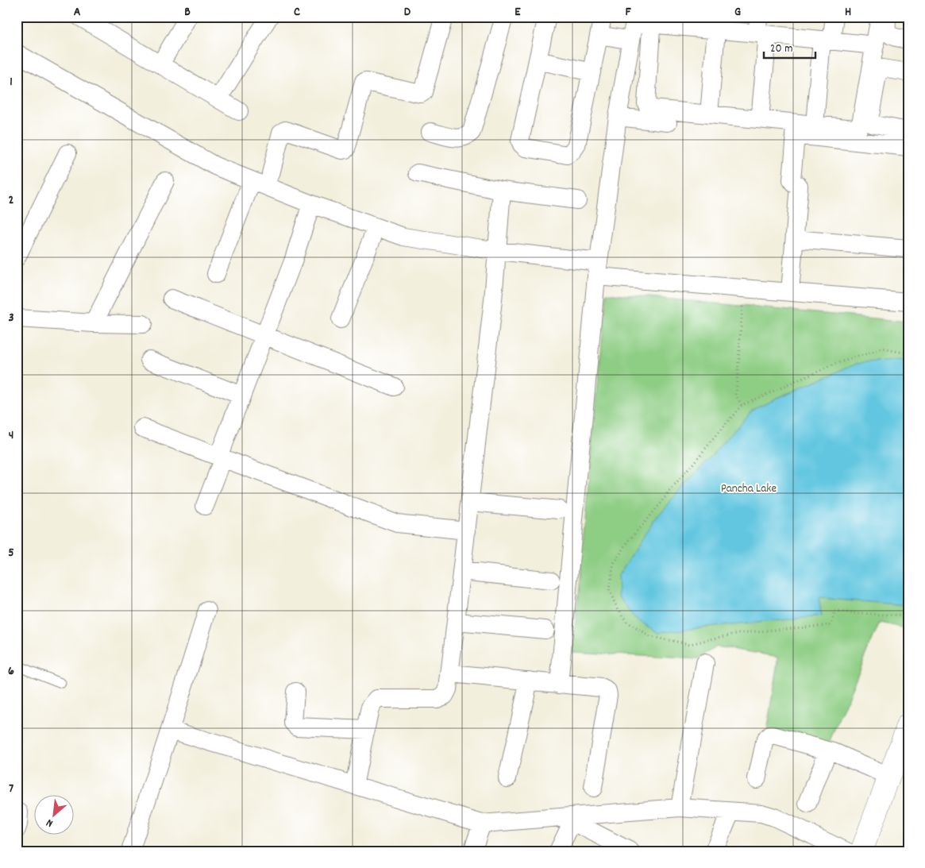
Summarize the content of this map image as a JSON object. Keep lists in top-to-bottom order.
{
  "parks": ["Pancha Lake"],
  "scale_bar": "20 m",
  "north": "bottom left",
  "grid": {
    "columns": [
      "A",
      "B",
      "C",
      "D",
      "E",
      "F",
      "G",
      "H"
    ],
    "rows": [
      "1",
      "2",
      "3",
      "4",
      "5",
      "6",
      "7"
    ]
  }
}
